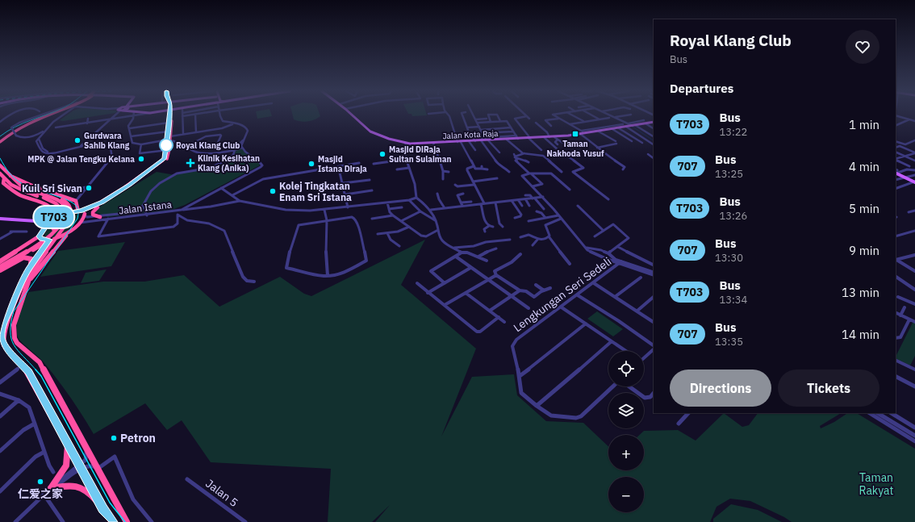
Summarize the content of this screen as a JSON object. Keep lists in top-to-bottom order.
{
  "streets": {
    "main road": ["Jalan Kota Raja"],
    "street": ["Jalan Istana", "Lengkungan Seri Sedeli", "Jalan 5"]
  },
  "parks": ["Taman Rakyat"],
  "places": {
    "transit": ["Taman Nakhoda Yusuf"],
    "other": [
      "Gurdwara Sahib Klang",
      "Royal Klang Club",
      "Masjid DiRaja Sultan Sulaiman",
      "MPK @ Jalan Tengku Kelana",
      "Masjid Istana Diraja",
      "Kuil Sri Sivan",
      "Kolej Tingkatan Enam Sri Istana",
      "Petron",
      "仁爱之家"
    ],
    "health": ["Klinik Kesihatan Klang (Anika)"]
  },
  "lines": ["bus line T703"],
  "page": {
    "on_map": "T703",
    "heading": [
      ["Royal Klang Club", "Bus"],
      "Departures"
    ],
    "list": [
      {
        "mark": "T703",
        "name": "Bus",
        "note": "13:22",
        "value": "1 min"
      },
      {
        "mark": "707",
        "name": "Bus",
        "note": "13:25",
        "value": "4 min"
      },
      {
        "mark": "T703",
        "name": "Bus",
        "note": "13:26",
        "value": "5 min"
      },
      {
        "mark": "707",
        "name": "Bus",
        "note": "13:30",
        "value": "9 min"
      },
      {
        "mark": "T703",
        "name": "Bus",
        "note": "13:34",
        "value": "13 min"
      },
      {
        "mark": "707",
        "name": "Bus",
        "note": "13:35",
        "value": "14 min"
      }
    ],
    "map_buttons": ["+", "−"],
    "buttons": ["Directions", "Tickets"]
  }
}
